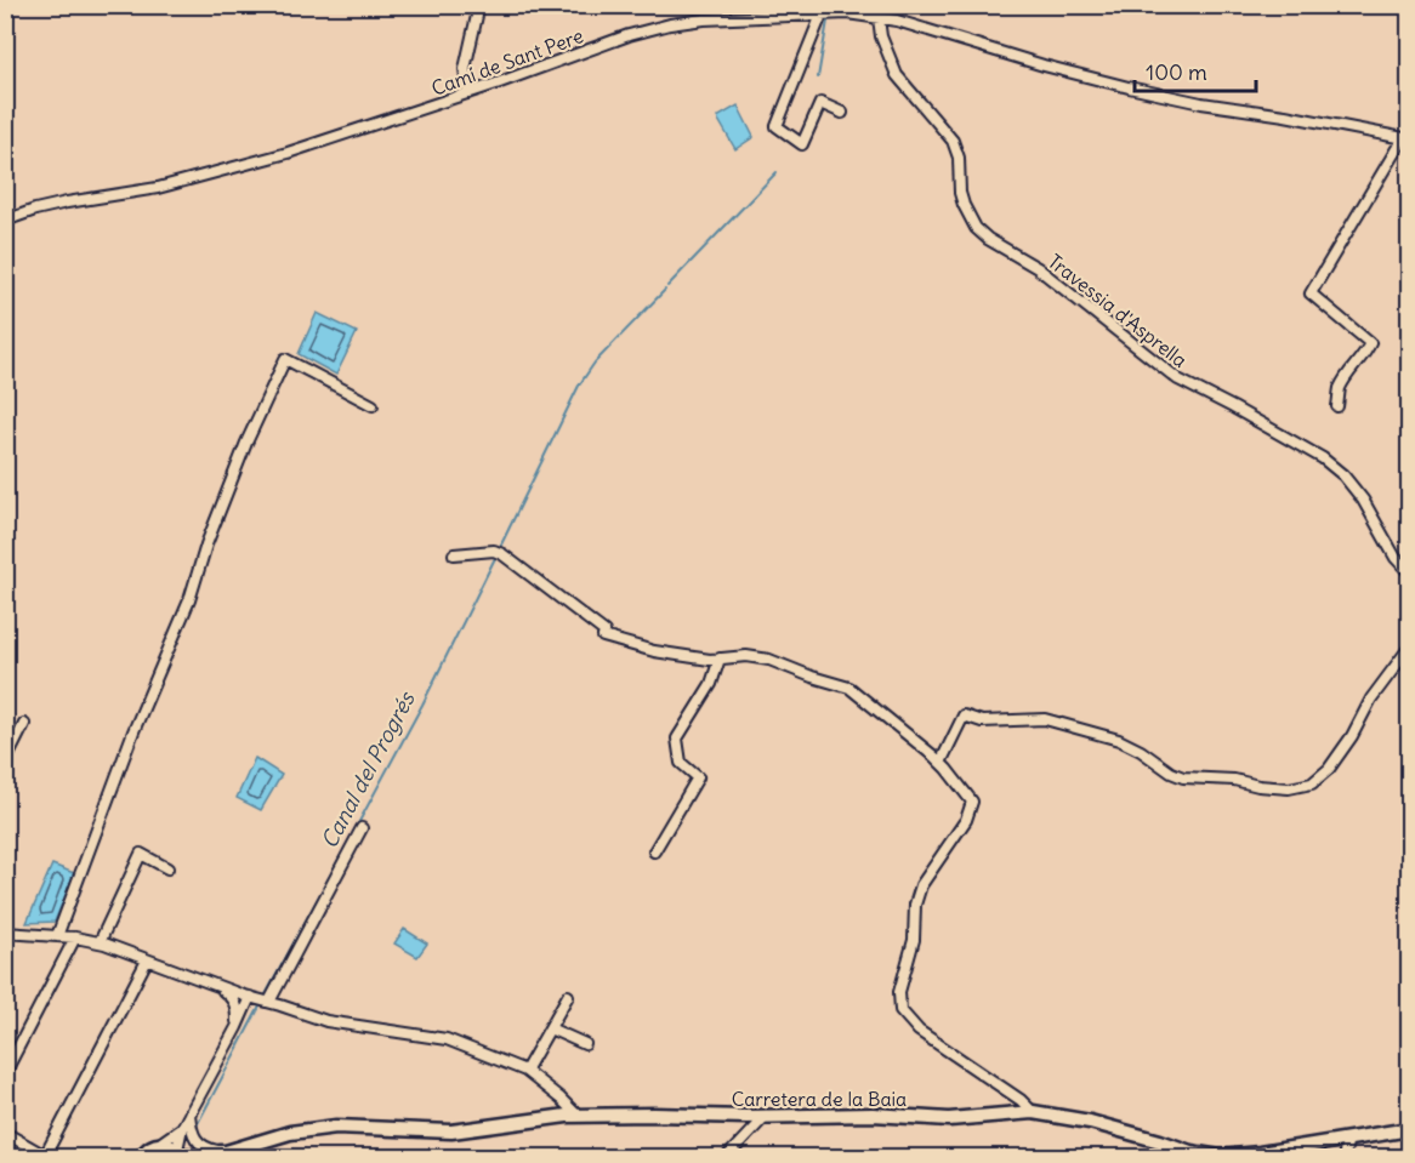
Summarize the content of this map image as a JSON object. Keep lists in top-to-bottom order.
{
  "streets": {
    "main road": ["Carretera de la Baia"],
    "street": ["Camí de Sant Pere", "Travessia d'Asprella"]
  },
  "crossings": [
    ["Camí de Sant Pere", "Travessia d'Asprella"]
  ],
  "water": ["Canal del Progrés"],
  "scale_bar": "100 m"
}
